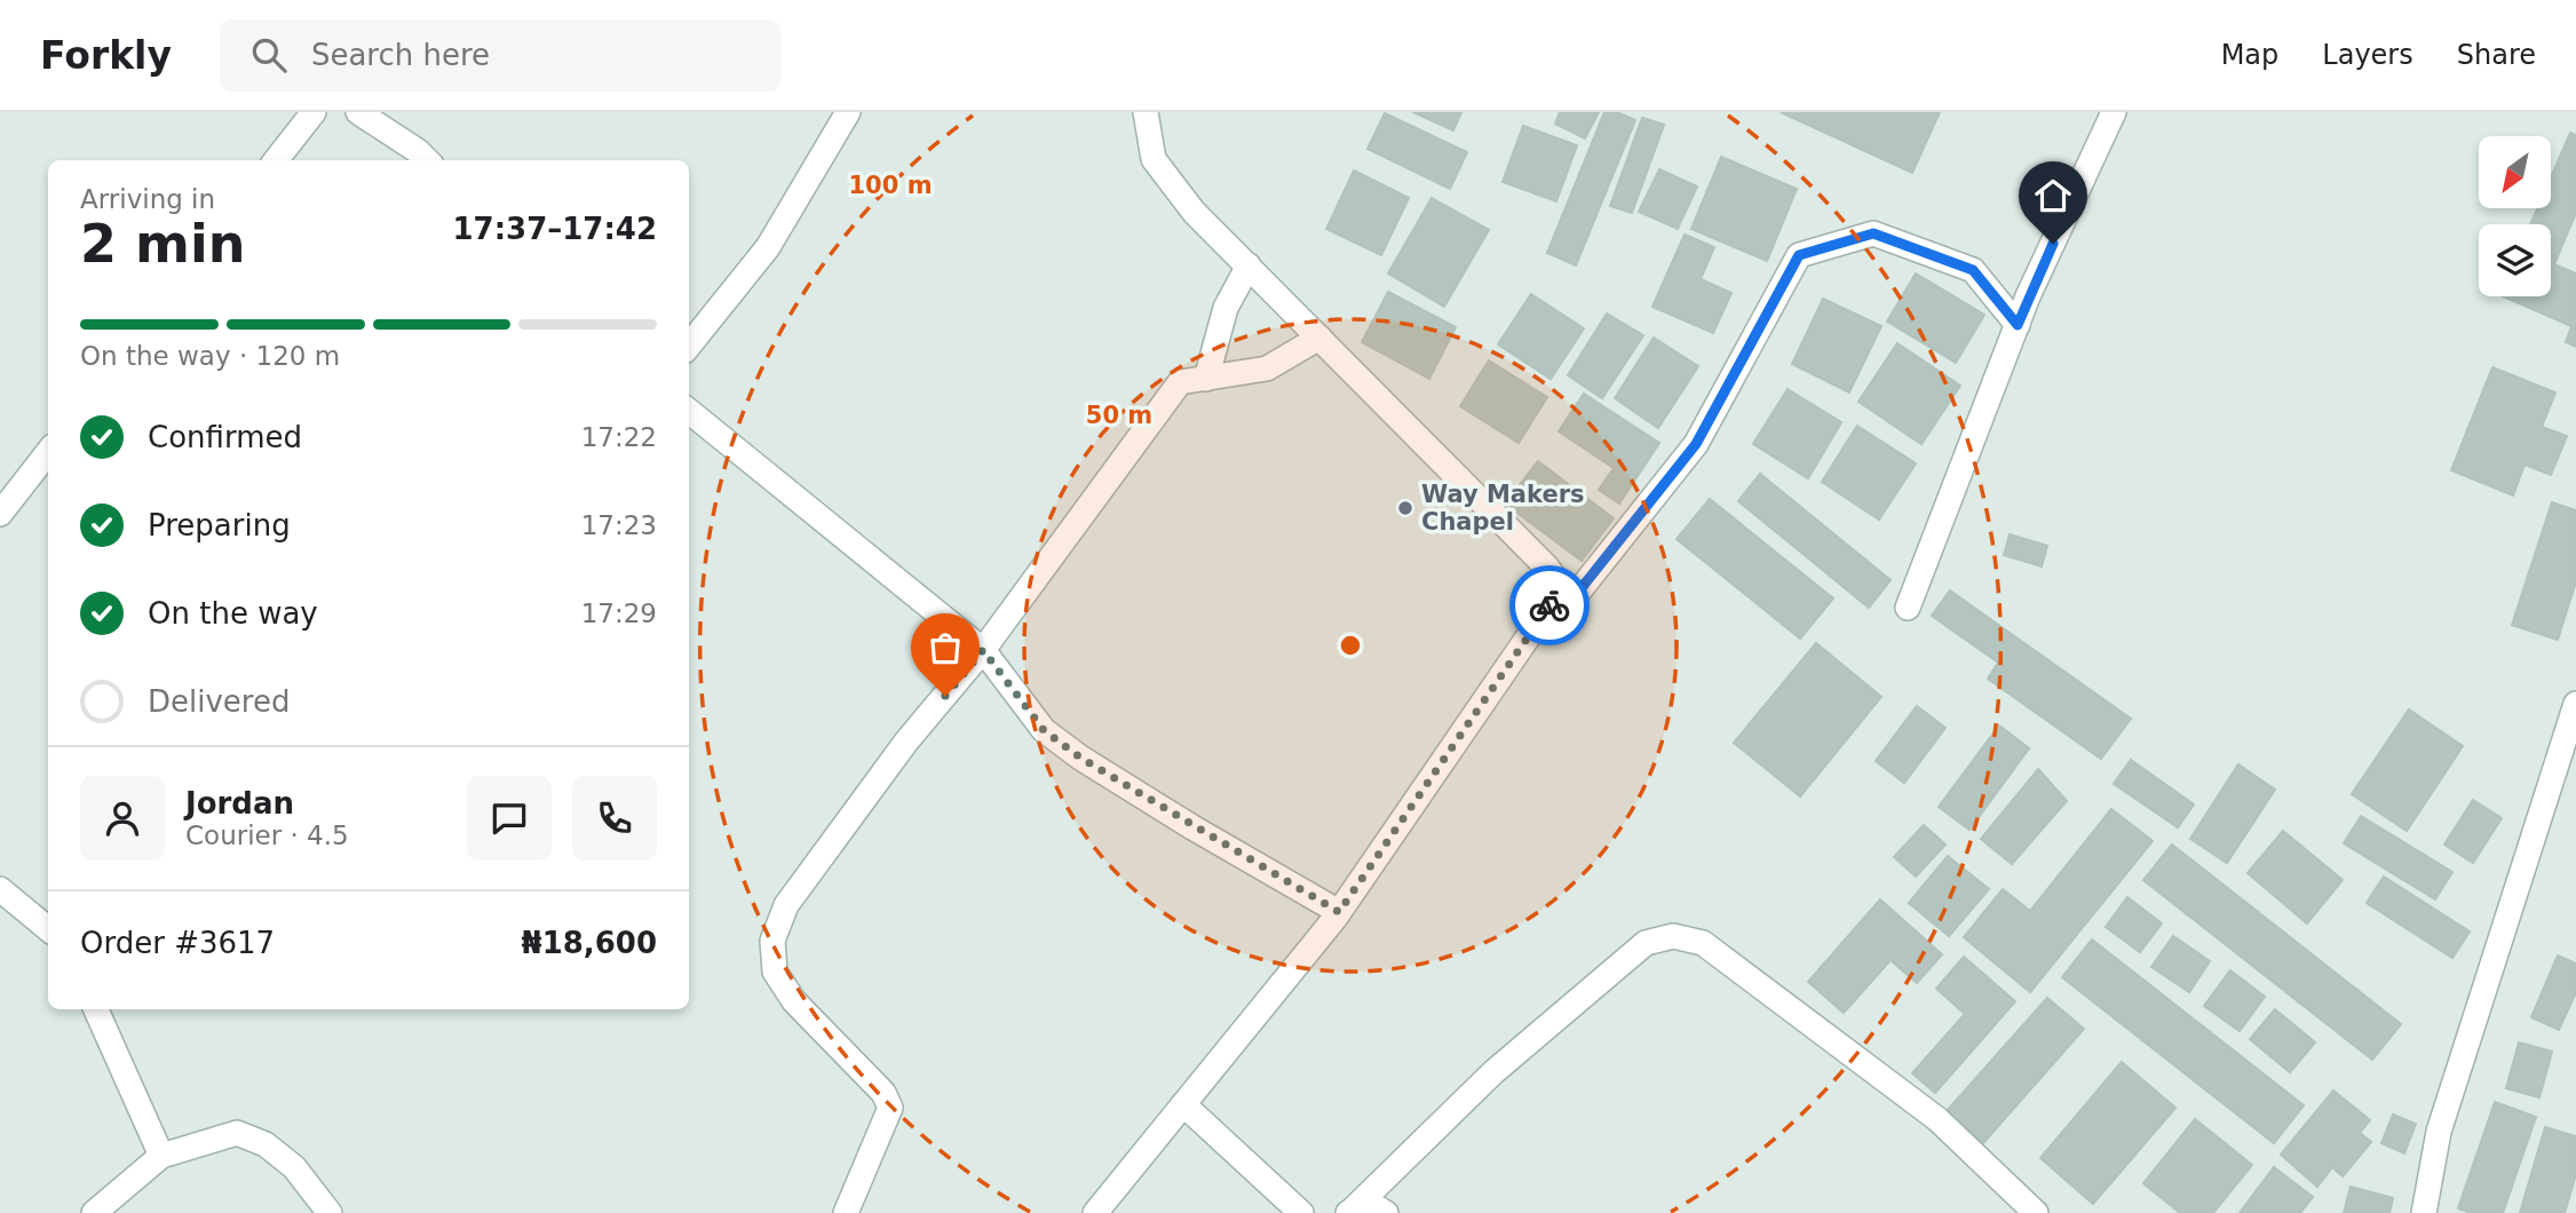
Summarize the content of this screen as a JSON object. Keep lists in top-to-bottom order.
{
  "places": ["Way Makers Chapel"],
  "north": "bottom left",
  "page": {
    "header": "Forkly",
    "search": "Search here",
    "nav": ["Map", "Layers", "Share"],
    "heading": ["2 min", "Arriving in", "17:37–17:42"],
    "panel": [
      "Jordan",
      "Courier · 4.5",
      "Order #3617",
      "₦18,600"
    ],
    "bar": "On the way · 120 m",
    "list": [
      ["Confirmed", "17:22"],
      ["Preparing", "17:23"],
      ["On the way", "17:29"],
      "Delivered"
    ]
  },
  "rings": ["100 m", "50 m"]
}
